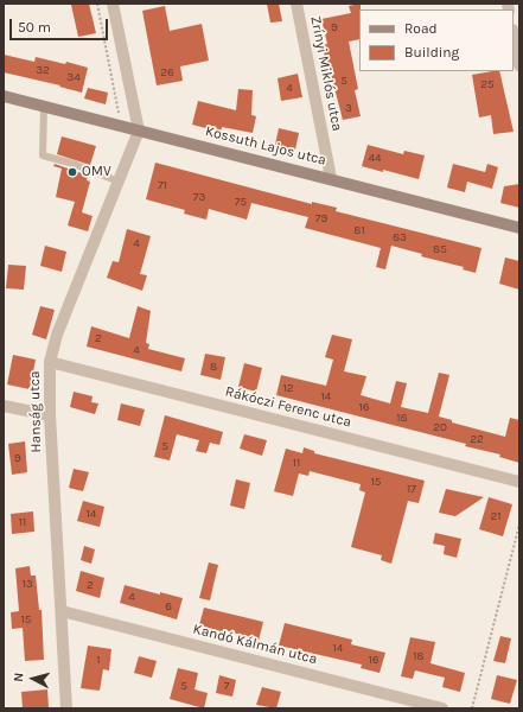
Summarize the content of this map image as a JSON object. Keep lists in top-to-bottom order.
{
  "streets": {
    "main road": ["Kossuth Lajos utca"],
    "street": [
      "Zrínyi Miklós utca",
      "Rákóczi Ferenc utca",
      "Hanság utca",
      "Kandó Kálmán utca"
    ]
  },
  "crossings": [
    ["Zrínyi Miklós utca", "Kossuth Lajos utca"],
    ["Kossuth Lajos utca", "Hanság utca"],
    ["Rákóczi Ferenc utca", "Hanság utca"],
    ["Hanság utca", "Kandó Kálmán utca"]
  ],
  "places": ["OMV"],
  "house_numbers": [
    "9",
    "32",
    "26",
    "34",
    "5",
    "25",
    "4",
    "3",
    "44",
    "71",
    "73",
    "75",
    "79",
    "81",
    "83",
    "4",
    "85",
    "2",
    "4",
    "8",
    "12",
    "14",
    "16",
    "18",
    "20",
    "22",
    "5",
    "9",
    "11",
    "15",
    "17",
    "14",
    "21",
    "11",
    "13",
    "2",
    "4",
    "6",
    "15",
    "14",
    "18",
    "1",
    "16",
    "5",
    "7"
  ],
  "legend": ["Road", "Building"],
  "scale_bar": "50 m",
  "north": "left"
}
